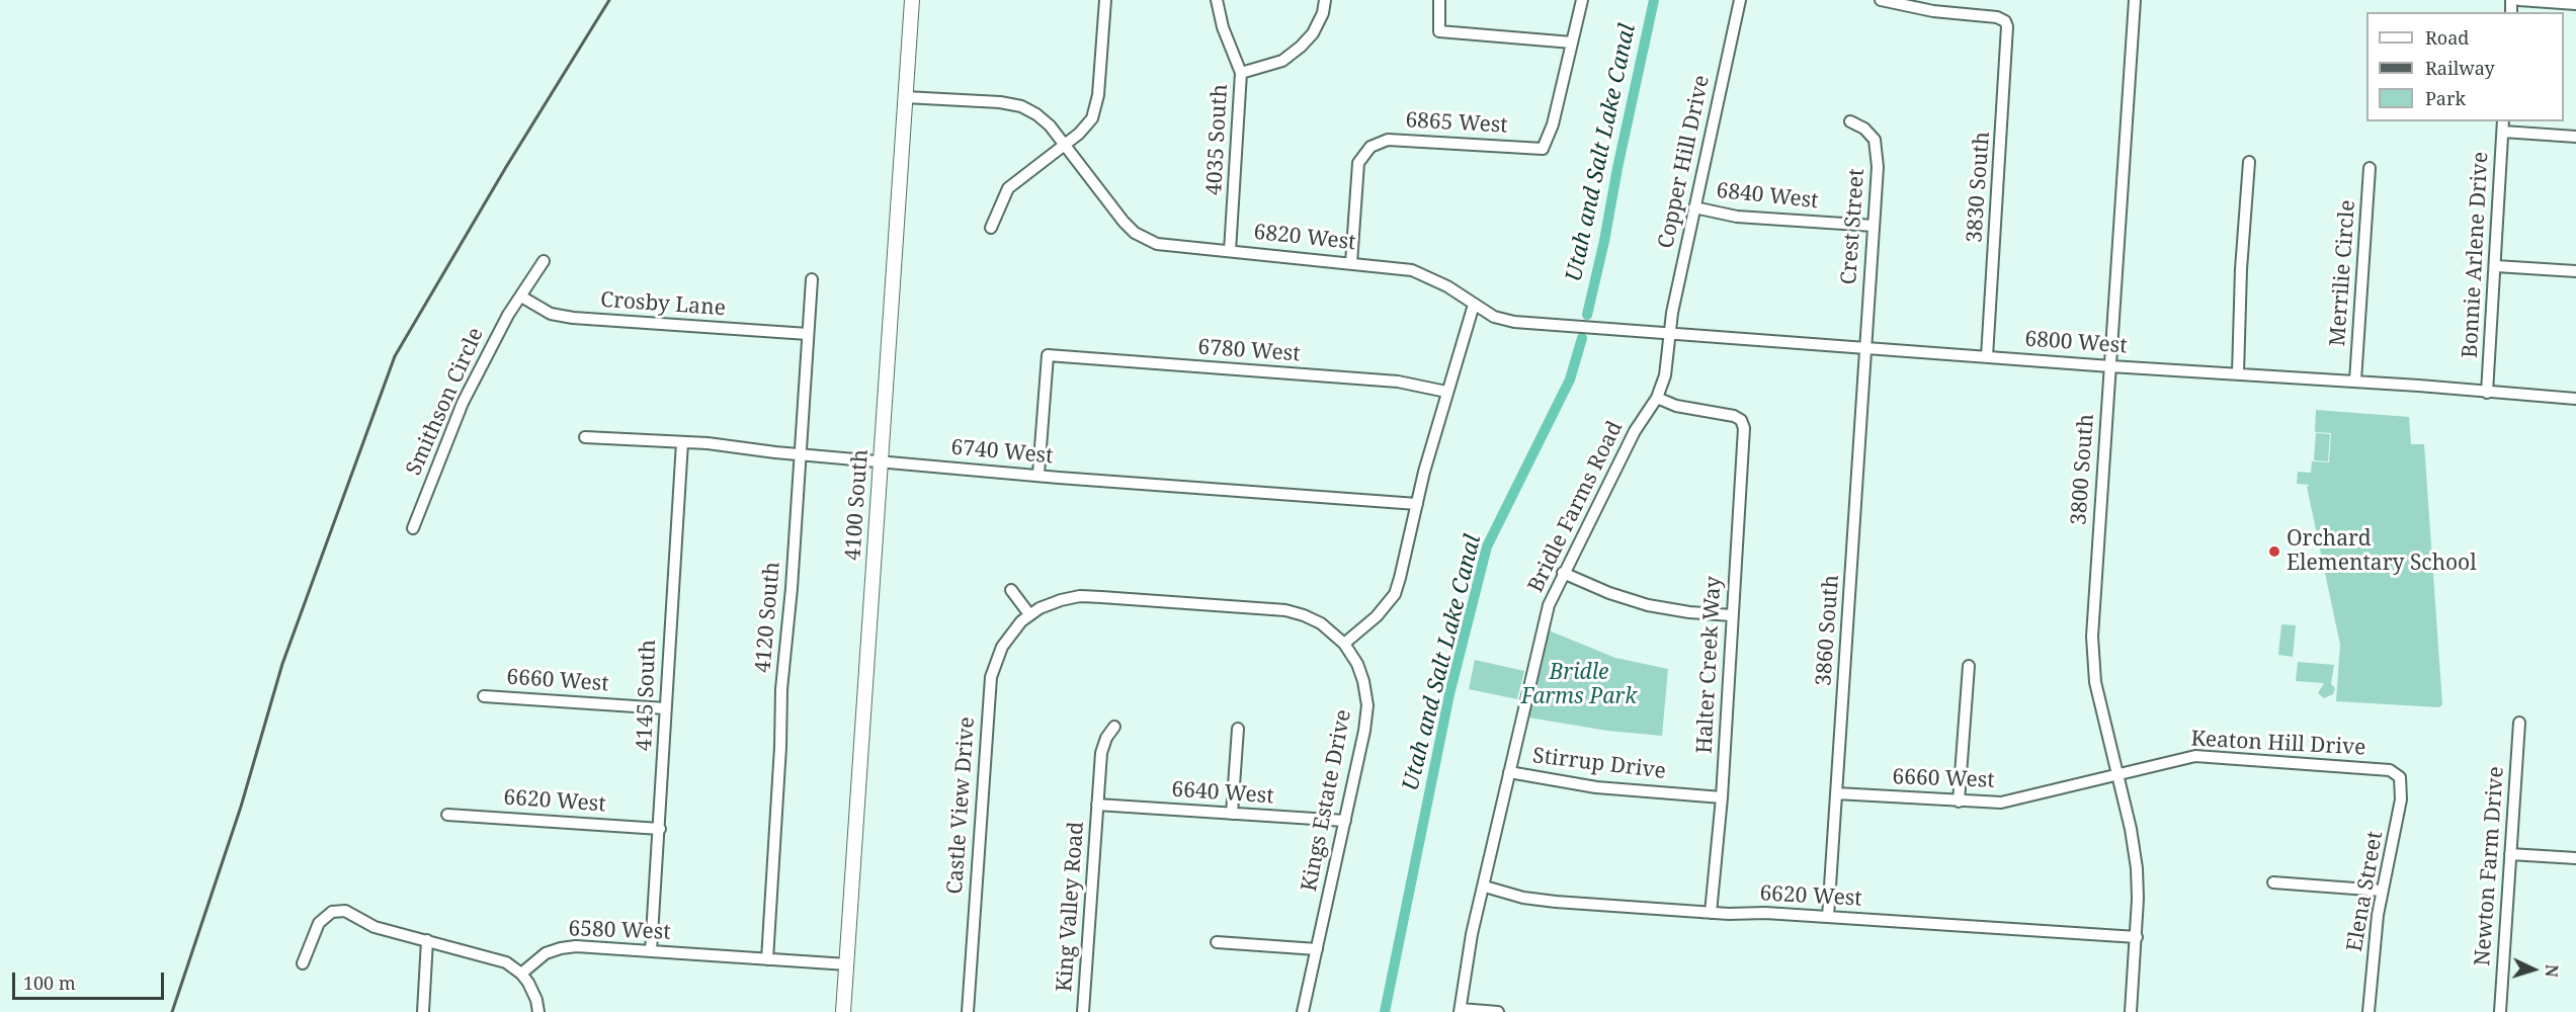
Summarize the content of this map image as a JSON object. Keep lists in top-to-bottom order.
{
  "streets": {
    "main road": ["4100 South"],
    "street": [
      "6865 West",
      "4035 South",
      "Copper Hill Drive",
      "3830 South",
      "6840 West",
      "Crest Street",
      "6820 West",
      "Bonnie Arlene Drive",
      "Merrilie Circle",
      "Crosby Lane",
      "6800 West",
      "6780 West",
      "Smithson Circle",
      "6740 West",
      "3800 South",
      "Bridle Farms Road",
      "4120 South",
      "3860 South",
      "Halter Creek Way",
      "6660 West",
      "4145 South",
      "Keaton Hill Drive",
      "Stirrup Drive",
      "6640 West",
      "Kings Estate Drive",
      "6620 West",
      "Castle View Drive",
      "Newton Farm Drive",
      "Elena Street",
      "King Valley Road",
      "6580 West"
    ]
  },
  "crossings": [
    ["6865 West", "6820 West"],
    ["4035 South", "6820 West"],
    ["Copper Hill Drive", "6840 West"],
    ["Copper Hill Drive", "6800 West"],
    ["Copper Hill Drive", "Bridle Farms Road"],
    ["3830 South", "6800 West"],
    ["6840 West", "Crest Street"],
    ["Crest Street", "6800 West"],
    ["Crest Street", "3860 South"],
    ["6820 West", "6800 West"],
    ["Bonnie Arlene Drive", "6800 West"],
    ["Merrilie Circle", "6800 West"],
    ["Crosby Lane", "Smithson Circle"],
    ["Crosby Lane", "4120 South"],
    ["6800 West", "3800 South"],
    ["6800 West", "Bridle Farms Road"],
    ["6800 West", "3860 South"],
    ["6780 West", "6740 West"],
    ["6740 West", "4100 South"],
    ["6740 West", "4120 South"],
    ["6740 West", "4145 South"],
    ["3800 South", "6660 West"],
    ["3800 South", "Keaton Hill Drive"],
    ["3800 South", "6620 West"],
    ["4100 South", "6580 West"],
    ["Bridle Farms Road", "Halter Creek Way"],
    ["Bridle Farms Road", "Stirrup Drive"],
    ["Bridle Farms Road", "6620 West"],
    ["4120 South", "6580 West"],
    ["3860 South", "6660 West"],
    ["3860 South", "6620 West"],
    ["Halter Creek Way", "Stirrup Drive"],
    ["Halter Creek Way", "6620 West"],
    ["6660 West", "4145 South"],
    ["6660 West", "Keaton Hill Drive"],
    ["4145 South", "6620 West"],
    ["4145 South", "6580 West"],
    ["Keaton Hill Drive", "Elena Street"],
    ["6640 West", "Kings Estate Drive"],
    ["6640 West", "King Valley Road"],
    ["Kings Estate Drive", "Castle View Drive"]
  ],
  "water": ["Utah and Salt Lake Canal"],
  "parks": ["Bridle Farms Park"],
  "places": ["Orchard Elementary School"],
  "legend": ["Road", "Railway", "Park"],
  "scale_bar": "100 m",
  "north": "right"
}
